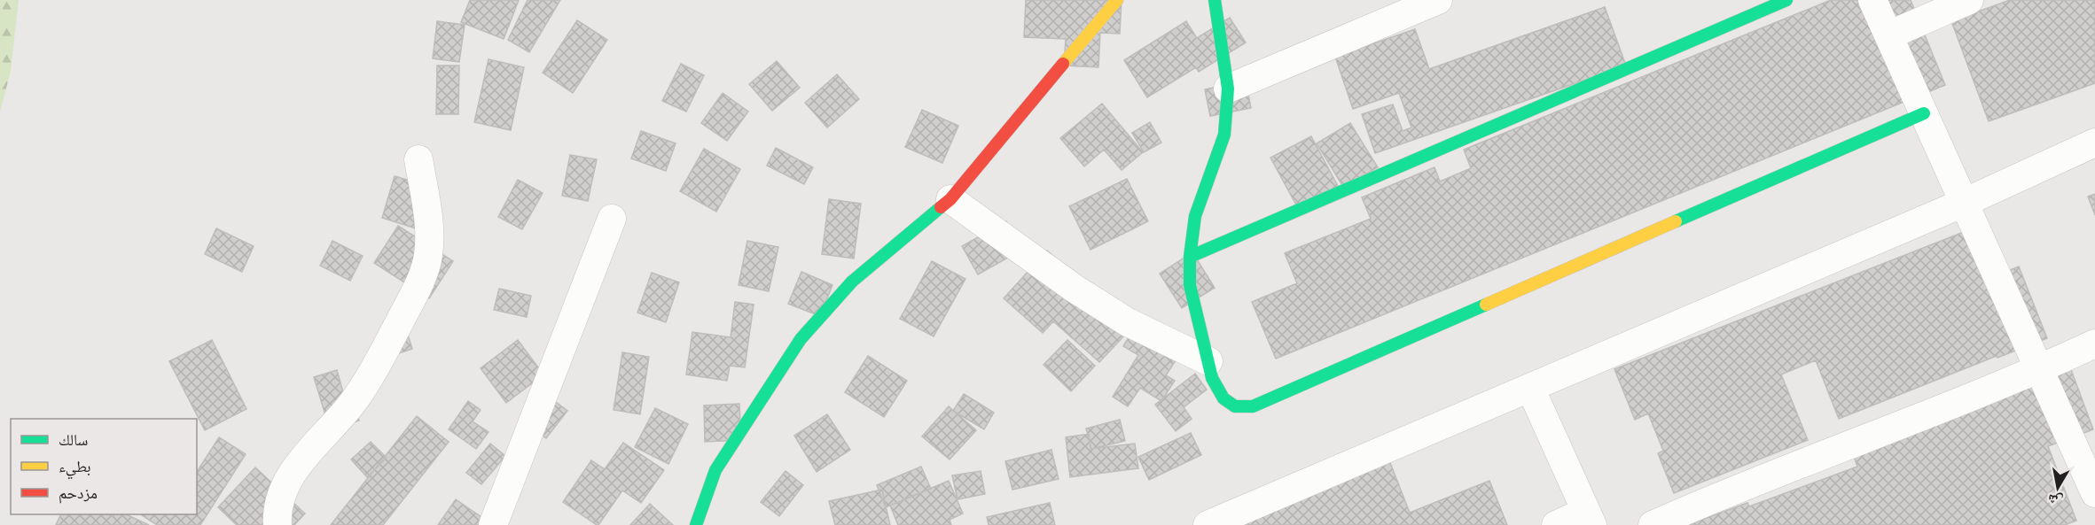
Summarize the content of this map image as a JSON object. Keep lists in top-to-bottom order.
{
  "legend": ["سالك", "بطيء", "مزدحم"],
  "north": "bottom"
}
